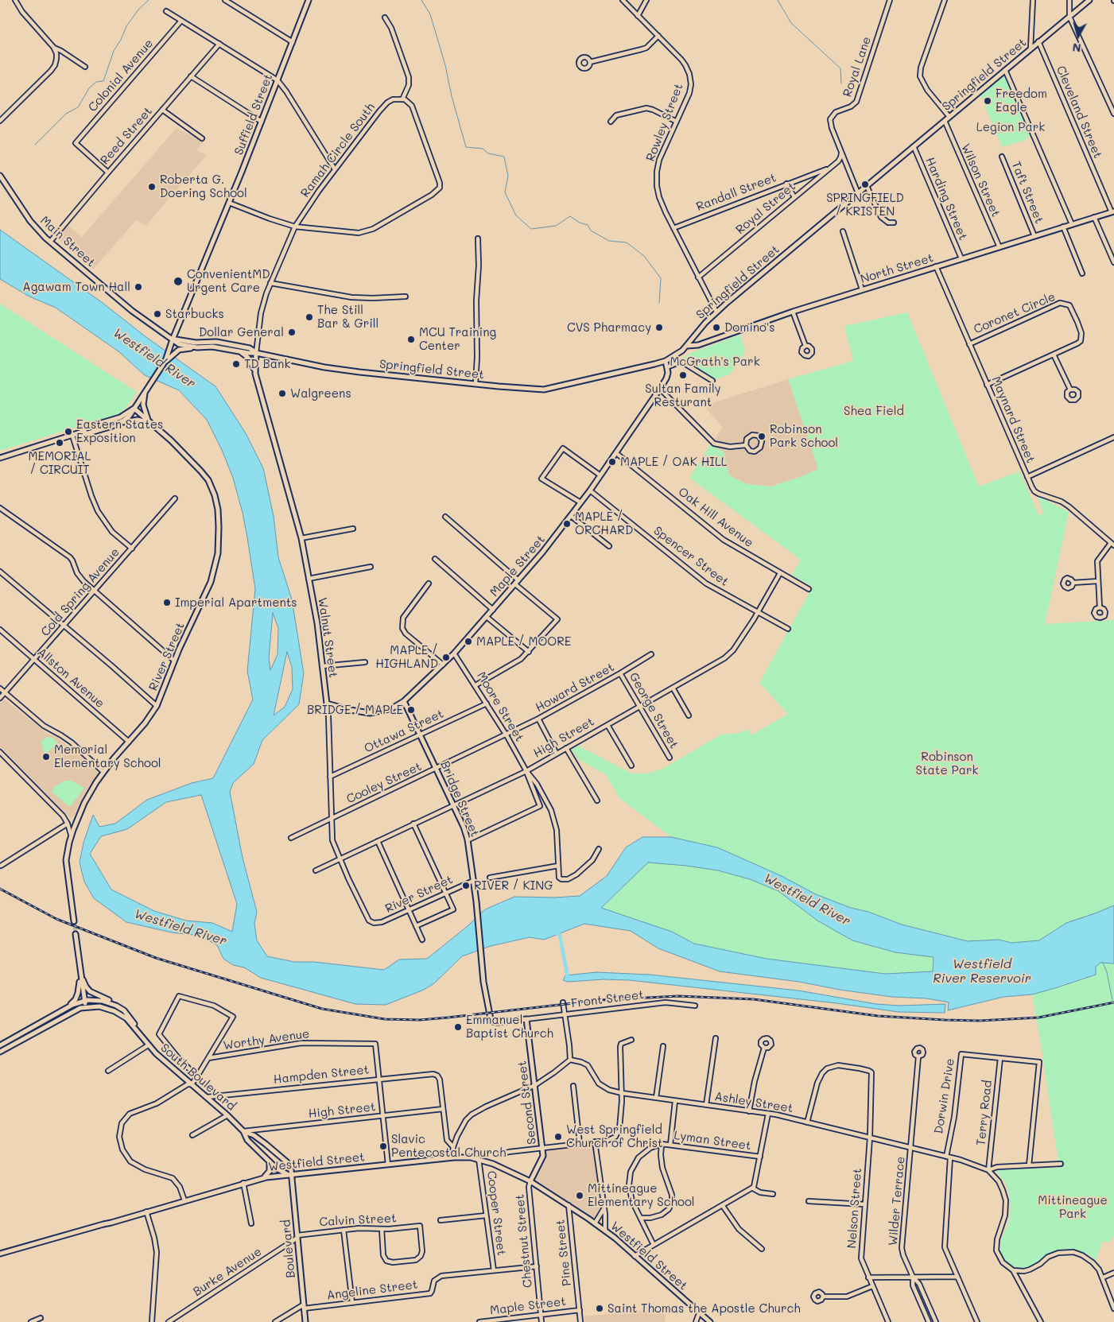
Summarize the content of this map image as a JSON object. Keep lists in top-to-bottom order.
{
  "streets": {
    "main road": [
      "Springfield Street",
      "Suffield Street",
      "Main Street",
      "North Street",
      "Maple Street",
      "Walnut Street",
      "River Street",
      "Bridge Street",
      "Front Street",
      "South Boulevard",
      "Second Street",
      "Westfield Street",
      "Boulevard"
    ],
    "street": [
      "Royal Lane",
      "Colonial Avenue",
      "Cleveland Street",
      "Rowley Street",
      "Reed Street",
      "Ramah Circle South",
      "Wilson Street",
      "Randall Street",
      "Taft Street",
      "Harding Street",
      "Royal Street",
      "Coronet Circle",
      "Maynard Street",
      "Oak Hill Avenue",
      "Spencer Street",
      "Cold Spring Avenue",
      "Allston Avenue",
      "Howard Street",
      "Moore Street",
      "George Street",
      "Ottawa Street",
      "High Street",
      "Cooley Street",
      "Worthy Avenue",
      "Hampden Street",
      "Dorwin Drive",
      "Ashley Street",
      "Terry Road",
      "Lyman Street",
      "Wilder Terrace",
      "Nelson Street",
      "Cooper Street",
      "Calvin Street",
      "Chestnut Street",
      "Pine Street",
      "Burke Avenue",
      "Angeline Street"
    ]
  },
  "crossings": [
    ["Royal Lane", "Springfield Street"],
    ["Royal Lane", "Royal Street"],
    ["Springfield Street", "Cleveland Street"],
    ["Springfield Street", "Suffield Street"],
    ["Springfield Street", "Rowley Street"],
    ["Springfield Street", "Ramah Circle South"],
    ["Springfield Street", "Wilson Street"],
    ["Springfield Street", "Harding Street"],
    ["Springfield Street", "Main Street"],
    ["Springfield Street", "North Street"],
    ["Springfield Street", "Walnut Street"],
    ["Colonial Avenue", "Reed Street"],
    ["Cleveland Street", "North Street"],
    ["Suffield Street", "Main Street"],
    ["Suffield Street", "River Street"],
    ["Rowley Street", "Randall Street"],
    ["Rowley Street", "Royal Street"],
    ["Reed Street", "Main Street"],
    ["Ramah Circle South", "Walnut Street"],
    ["Wilson Street", "North Street"],
    ["Randall Street", "Royal Street"],
    ["Taft Street", "North Street"],
    ["Harding Street", "North Street"],
    ["North Street", "Maynard Street"],
    ["Coronet Circle", "Maynard Street"],
    ["Oak Hill Avenue", "Maple Street"],
    ["Oak Hill Avenue", "High Street"],
    ["Spencer Street", "Maple Street"],
    ["Spencer Street", "High Street"],
    ["Maple Street", "Walnut Street"],
    ["Maple Street", "Moore Street"],
    ["Maple Street", "Bridge Street"],
    ["Maple Street", "Chestnut Street"],
    ["Maple Street", "Pine Street"],
    ["Cold Spring Avenue", "Allston Avenue"],
    ["Walnut Street", "River Street"],
    ["Walnut Street", "Ottawa Street"],
    ["Walnut Street", "High Street"],
    ["Walnut Street", "Cooley Street"],
    ["River Street", "Allston Avenue"],
    ["River Street", "Bridge Street"],
    ["Howard Street", "Moore Street"],
    ["Howard Street", "George Street"],
    ["Howard Street", "Cooley Street"],
    ["Moore Street", "Ottawa Street"],
    ["Moore Street", "High Street"],
    ["Moore Street", "Cooley Street"],
    ["George Street", "High Street"],
    ["Ottawa Street", "Bridge Street"],
    ["High Street", "Bridge Street"],
    ["High Street", "Hampden Street"],
    ["High Street", "South Boulevard"],
    ["Cooley Street", "Bridge Street"],
    ["Bridge Street", "Front Street"],
    ["Front Street", "Second Street"],
    ["Worthy Avenue", "Hampden Street"],
    ["Hampden Street", "South Boulevard"],
    ["South Boulevard", "Westfield Street"],
    ["South Boulevard", "Boulevard"],
    ["Dorwin Drive", "Ashley Street"],
    ["Dorwin Drive", "Terry Road"],
    ["Second Street", "Westfield Street"],
    ["Second Street", "Chestnut Street"],
    ["Ashley Street", "Terry Road"],
    ["Ashley Street", "Wilder Terrace"],
    ["Ashley Street", "Nelson Street"],
    ["Westfield Street", "Cooper Street"],
    ["Westfield Street", "Chestnut Street"],
    ["Westfield Street", "Boulevard"],
    ["Westfield Street", "Pine Street"],
    ["Cooper Street", "Angeline Street"],
    ["Calvin Street", "Boulevard"],
    ["Calvin Street", "Burke Avenue"],
    ["Boulevard", "Burke Avenue"],
    ["Boulevard", "Angeline Street"]
  ],
  "water": ["Westfield River", "Westfield River Reservoir"],
  "parks": [
    "Legion Park",
    "McGrath's Park",
    "Shea Field",
    "Robinson State Park",
    "Mittineague Park"
  ],
  "places": [
    "Freedom Eagle",
    "SPRINGFIELD / KRISTEN",
    "Roberta G. Doering School",
    "ConvenientMD Urgent Care",
    "Agawam Town Hall",
    "Starbucks",
    "The Still Bar & Grill",
    "CVS Pharmacy",
    "Domino's",
    "Dollar General",
    "MCU Training Center",
    "TD Bank",
    "Sultan Family Resturant",
    "Walgreens",
    "Eastern States Exposition",
    "Robinson Park School",
    "MEMORIAL / CIRCUIT",
    "MAPLE / OAK HILL",
    "MAPLE / ORCHARD",
    "Imperial Apartments",
    "MAPLE / MOORE",
    "MAPLE / HIGHLAND",
    "BRIDGE / MAPLE",
    "Memorial Elementary School",
    "RIVER / KING",
    "Emmanuel Baptist Church",
    "West Springfield Church of Christ",
    "Slavic Pentecostal Church",
    "Mittineague Elementary School",
    "Saint Thomas the Apostle Church"
  ],
  "north": "bottom"
}
